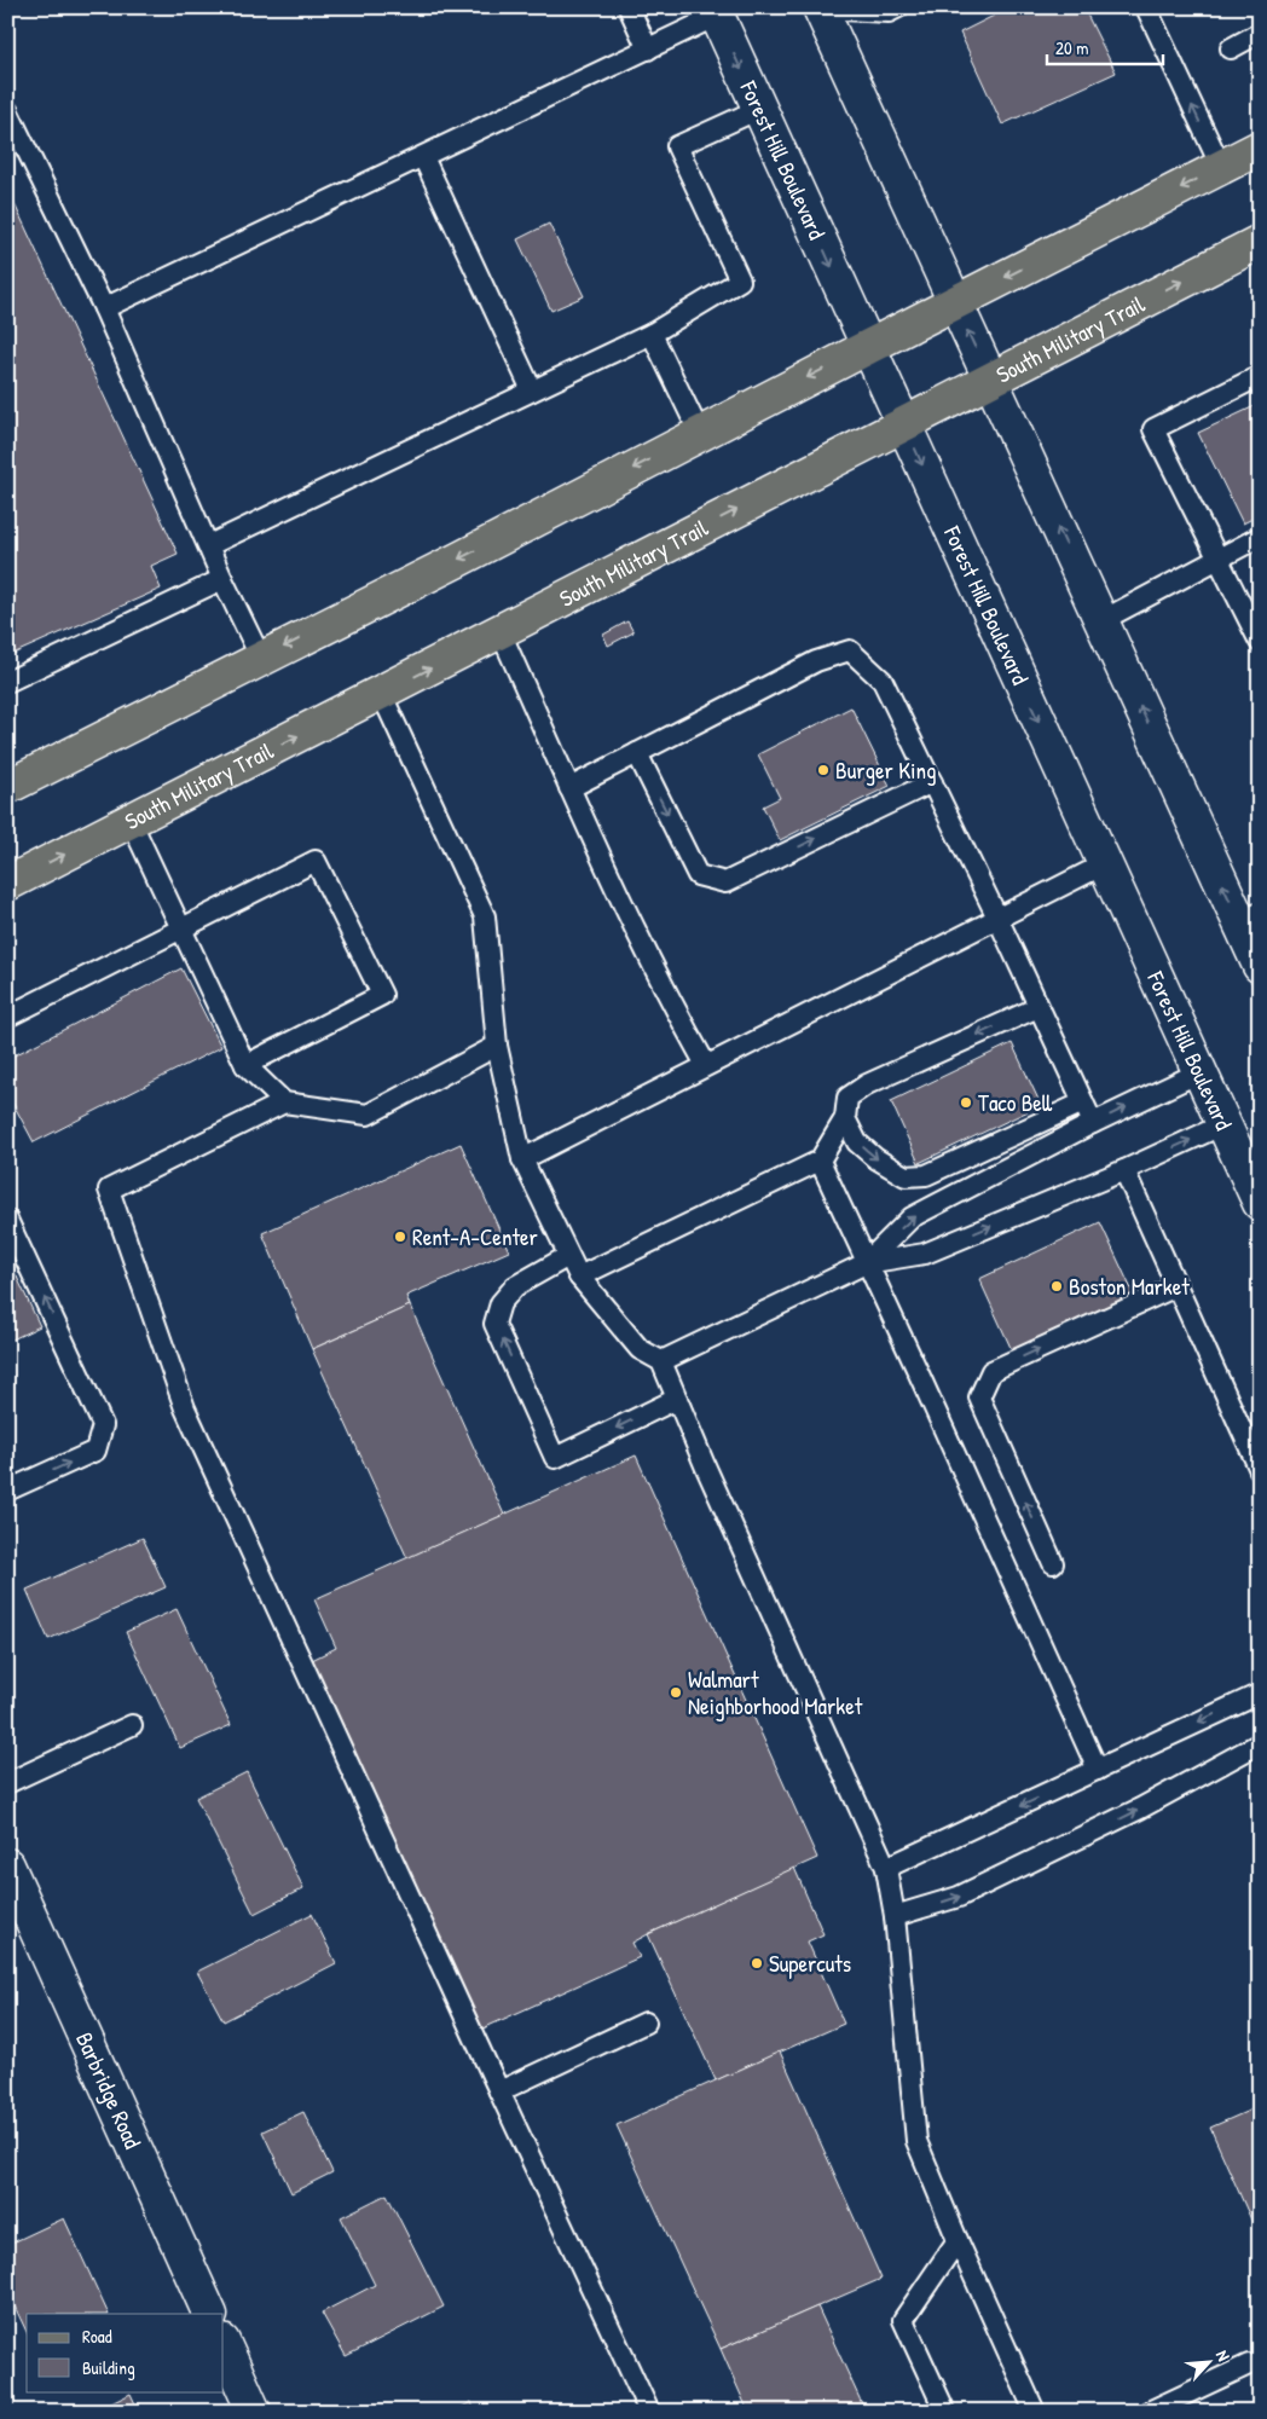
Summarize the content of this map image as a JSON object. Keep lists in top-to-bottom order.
{
  "streets": {
    "main road": ["Forest Hill Boulevard", "South Military Trail", "Barbridge Road"]
  },
  "crossings": [
    ["Forest Hill Boulevard", "South Military Trail"]
  ],
  "places": [
    "Burger King",
    "Taco Bell",
    "Rent-A-Center",
    "Boston Market",
    "Walmart Neighborhood Market",
    "Supercuts"
  ],
  "legend": ["Road", "Building"],
  "scale_bar": "20 m",
  "north": "top right"
}
